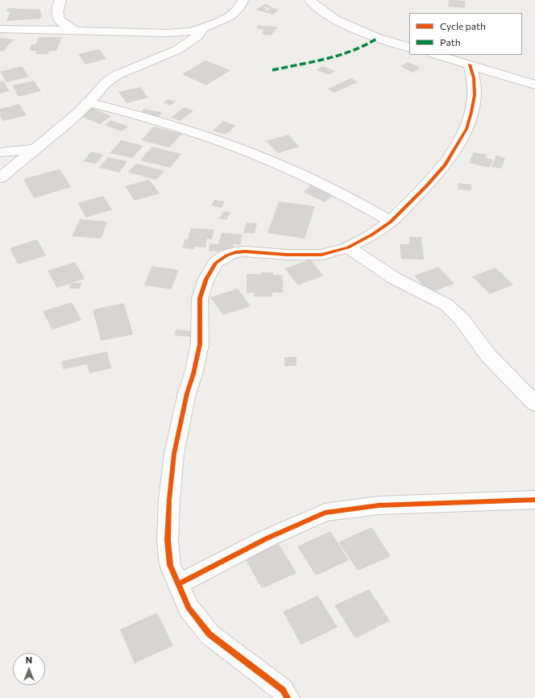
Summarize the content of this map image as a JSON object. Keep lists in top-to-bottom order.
{
  "legend": ["Cycle path", "Path"],
  "north": "top"
}
